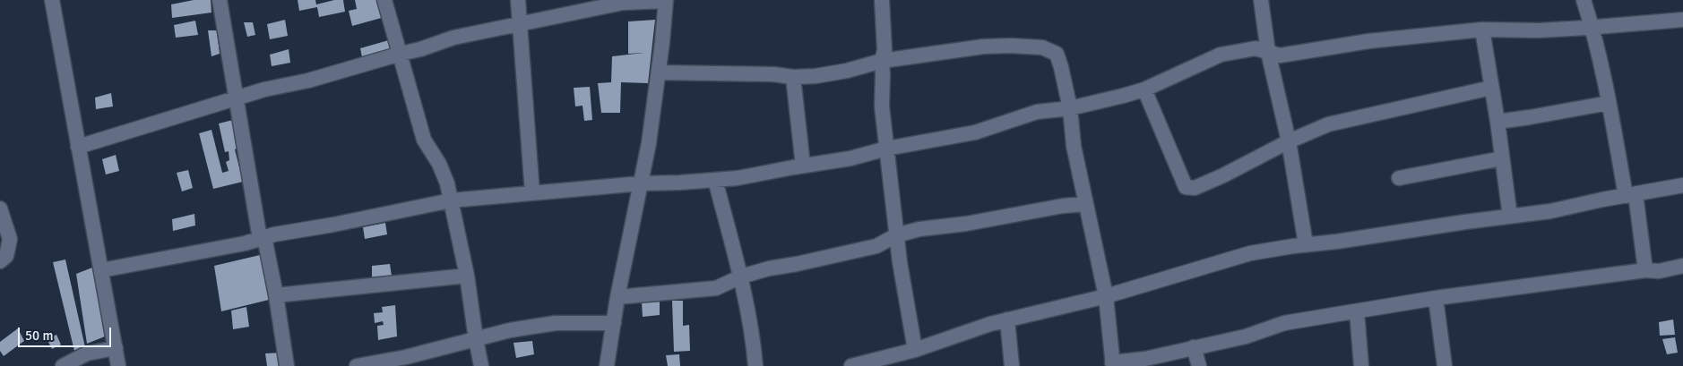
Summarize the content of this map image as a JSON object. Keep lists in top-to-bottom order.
{
  "scale_bar": "50 m"
}
